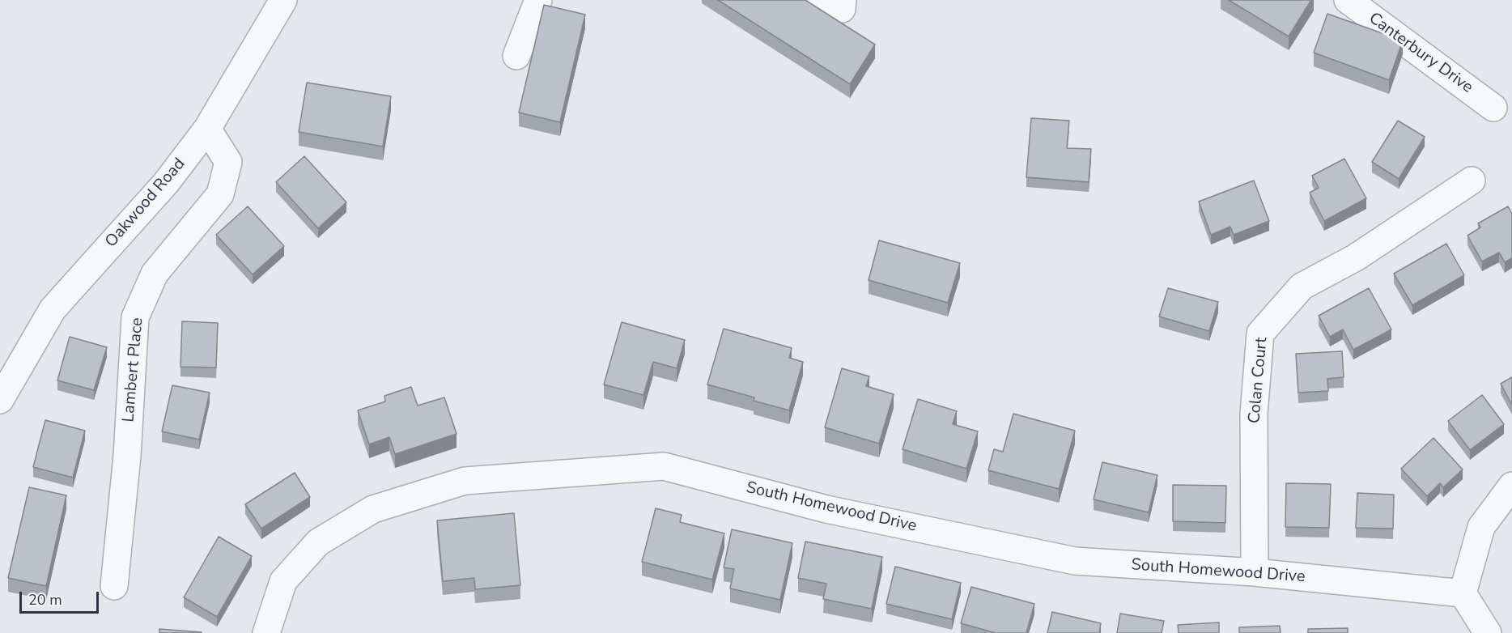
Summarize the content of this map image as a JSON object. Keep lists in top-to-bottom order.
{
  "streets": {
    "street": [
      "Canterbury Drive",
      "Oakwood Road",
      "Lambert Place",
      "Colan Court",
      "South Homewood Drive"
    ]
  },
  "crossings": [
    ["Oakwood Road", "Lambert Place"],
    ["Colan Court", "South Homewood Drive"]
  ],
  "scale_bar": "20 m"
}
